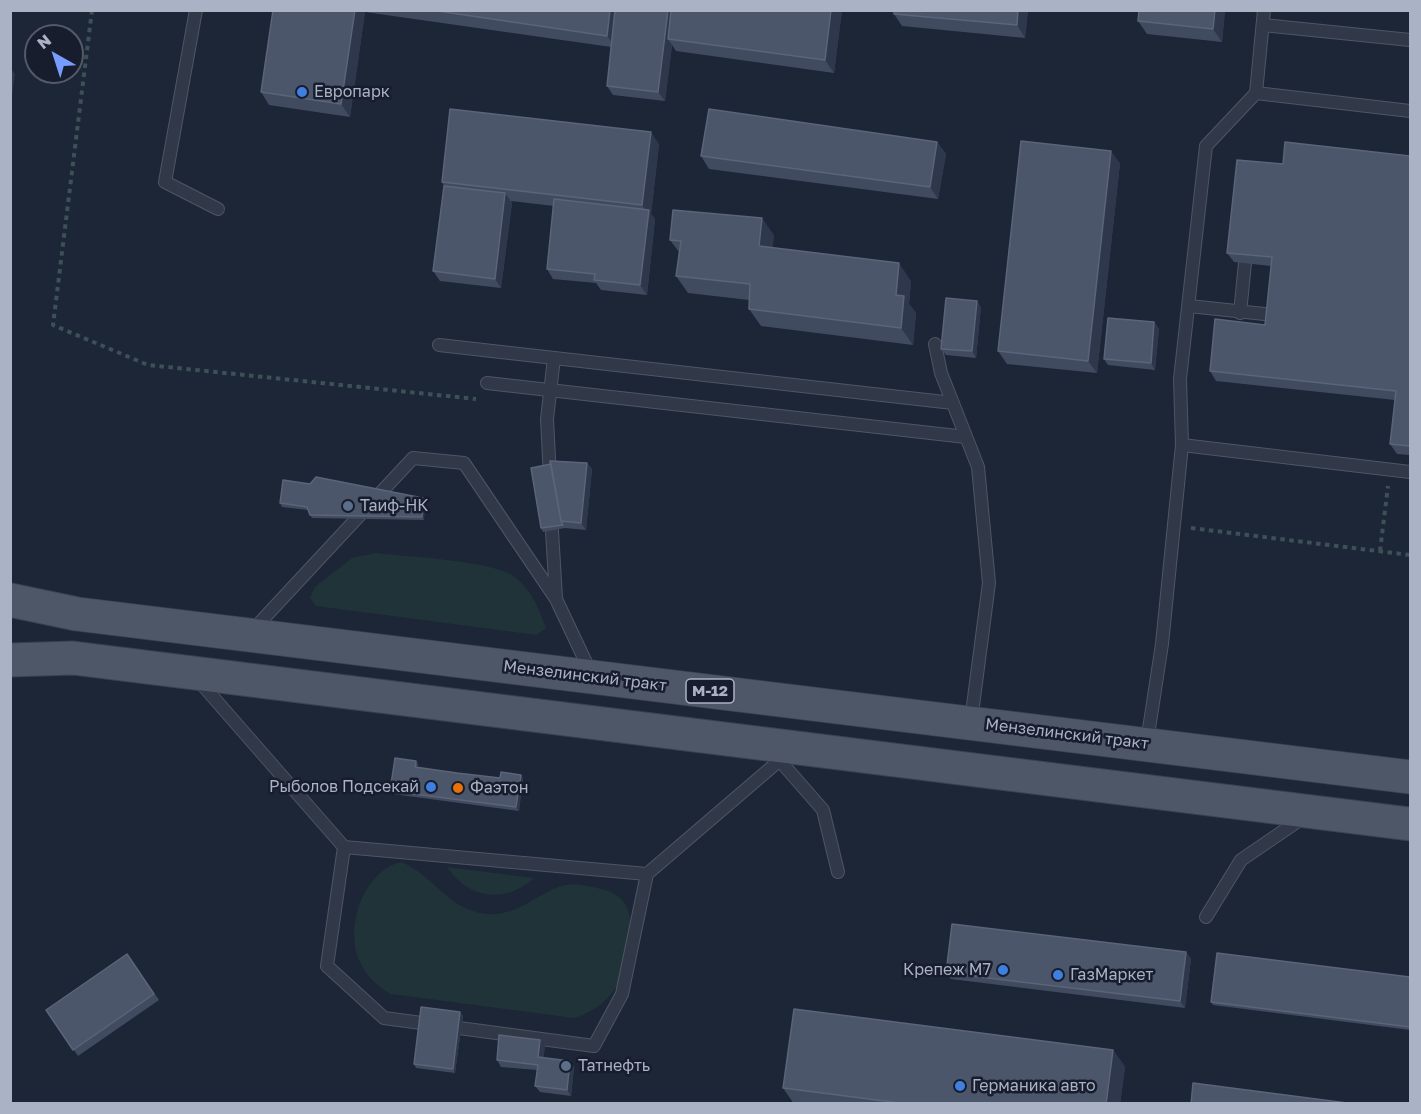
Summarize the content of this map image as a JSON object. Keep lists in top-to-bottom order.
{
  "streets": {
    "main road": ["Мензелинский тракт", "М-12"]
  },
  "places": [
    "Европарк",
    "Таиф-НК",
    "Рыболов Подсекай",
    "Фаэтон",
    "Крепеж М7",
    "ГазМаркет",
    "Татнефть",
    "Германика авто"
  ],
  "north": "top left"
}
